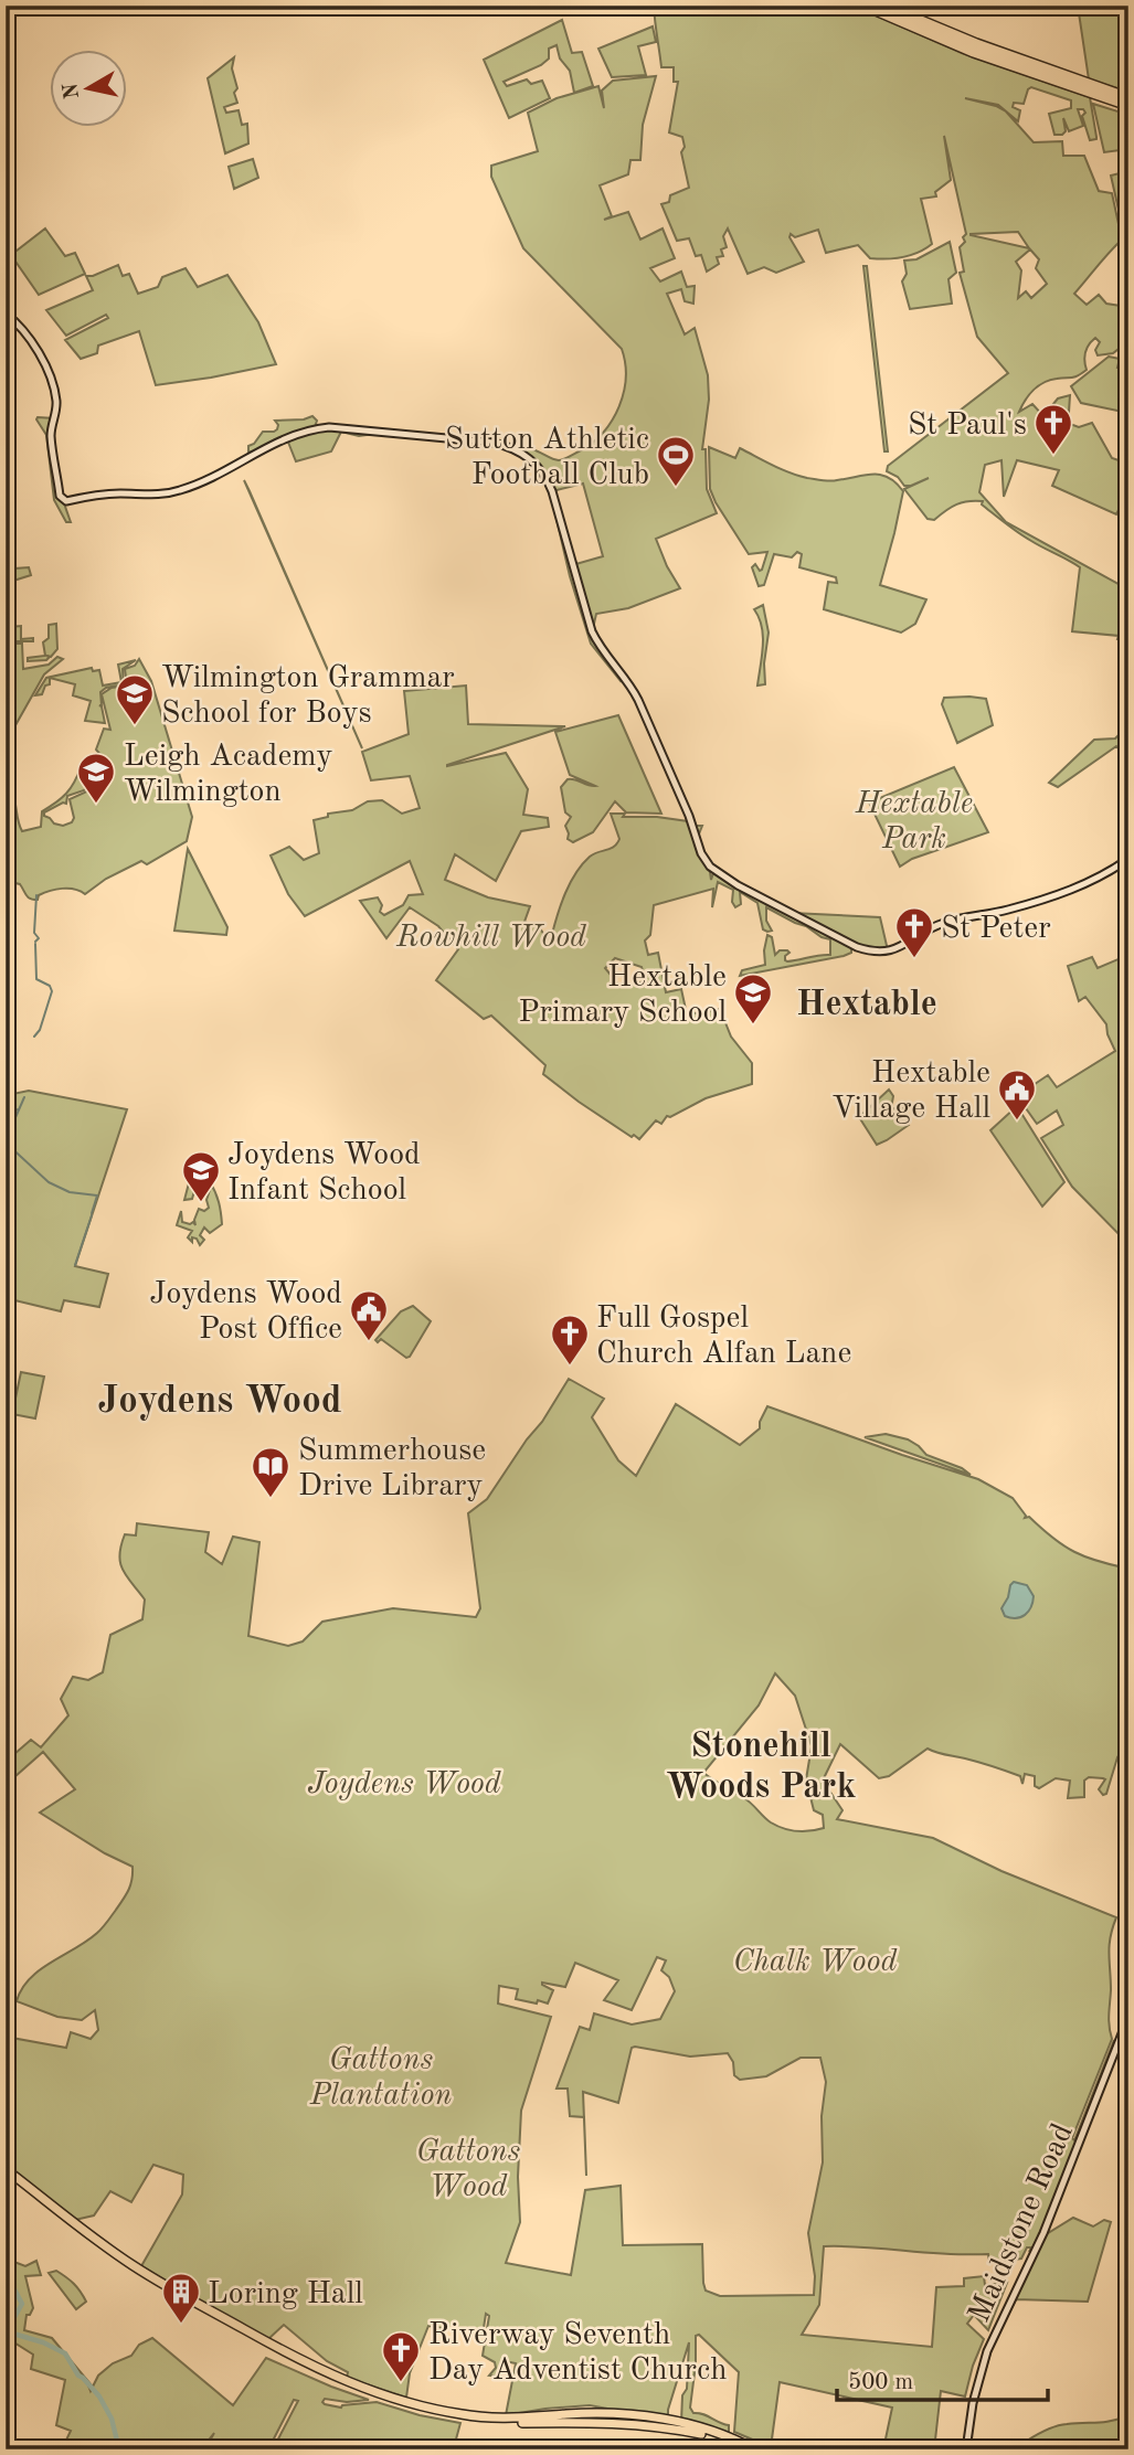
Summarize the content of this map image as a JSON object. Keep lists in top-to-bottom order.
{
  "streets": {
    "main road": ["Maidstone Road"]
  },
  "districts": ["Hextable", "Joydens Wood", "Stonehill Woods Park"],
  "parks": [
    "Hextable Park",
    "Rowhill Wood",
    "Joydens Wood",
    "Chalk Wood",
    "Gattons Plantation",
    "Gattons Wood"
  ],
  "places": {
    "church": [
      "St Paul's",
      "St Peter",
      "Full Gospel Church Alfan Lane",
      "Riverway Seventh Day Adventist Church"
    ],
    "sports": ["Sutton Athletic Football Club"],
    "school or university": [
      "Wilmington Grammar School for Boys",
      "Leigh Academy Wilmington",
      "Hextable Primary School",
      "Joydens Wood Infant School"
    ],
    "public building": ["Hextable Village Hall", "Joydens Wood Post Office"],
    "library": ["Summerhouse Drive Library"],
    "building": ["Loring Hall"]
  },
  "scale_bar": "500 m",
  "north": "left"
}
